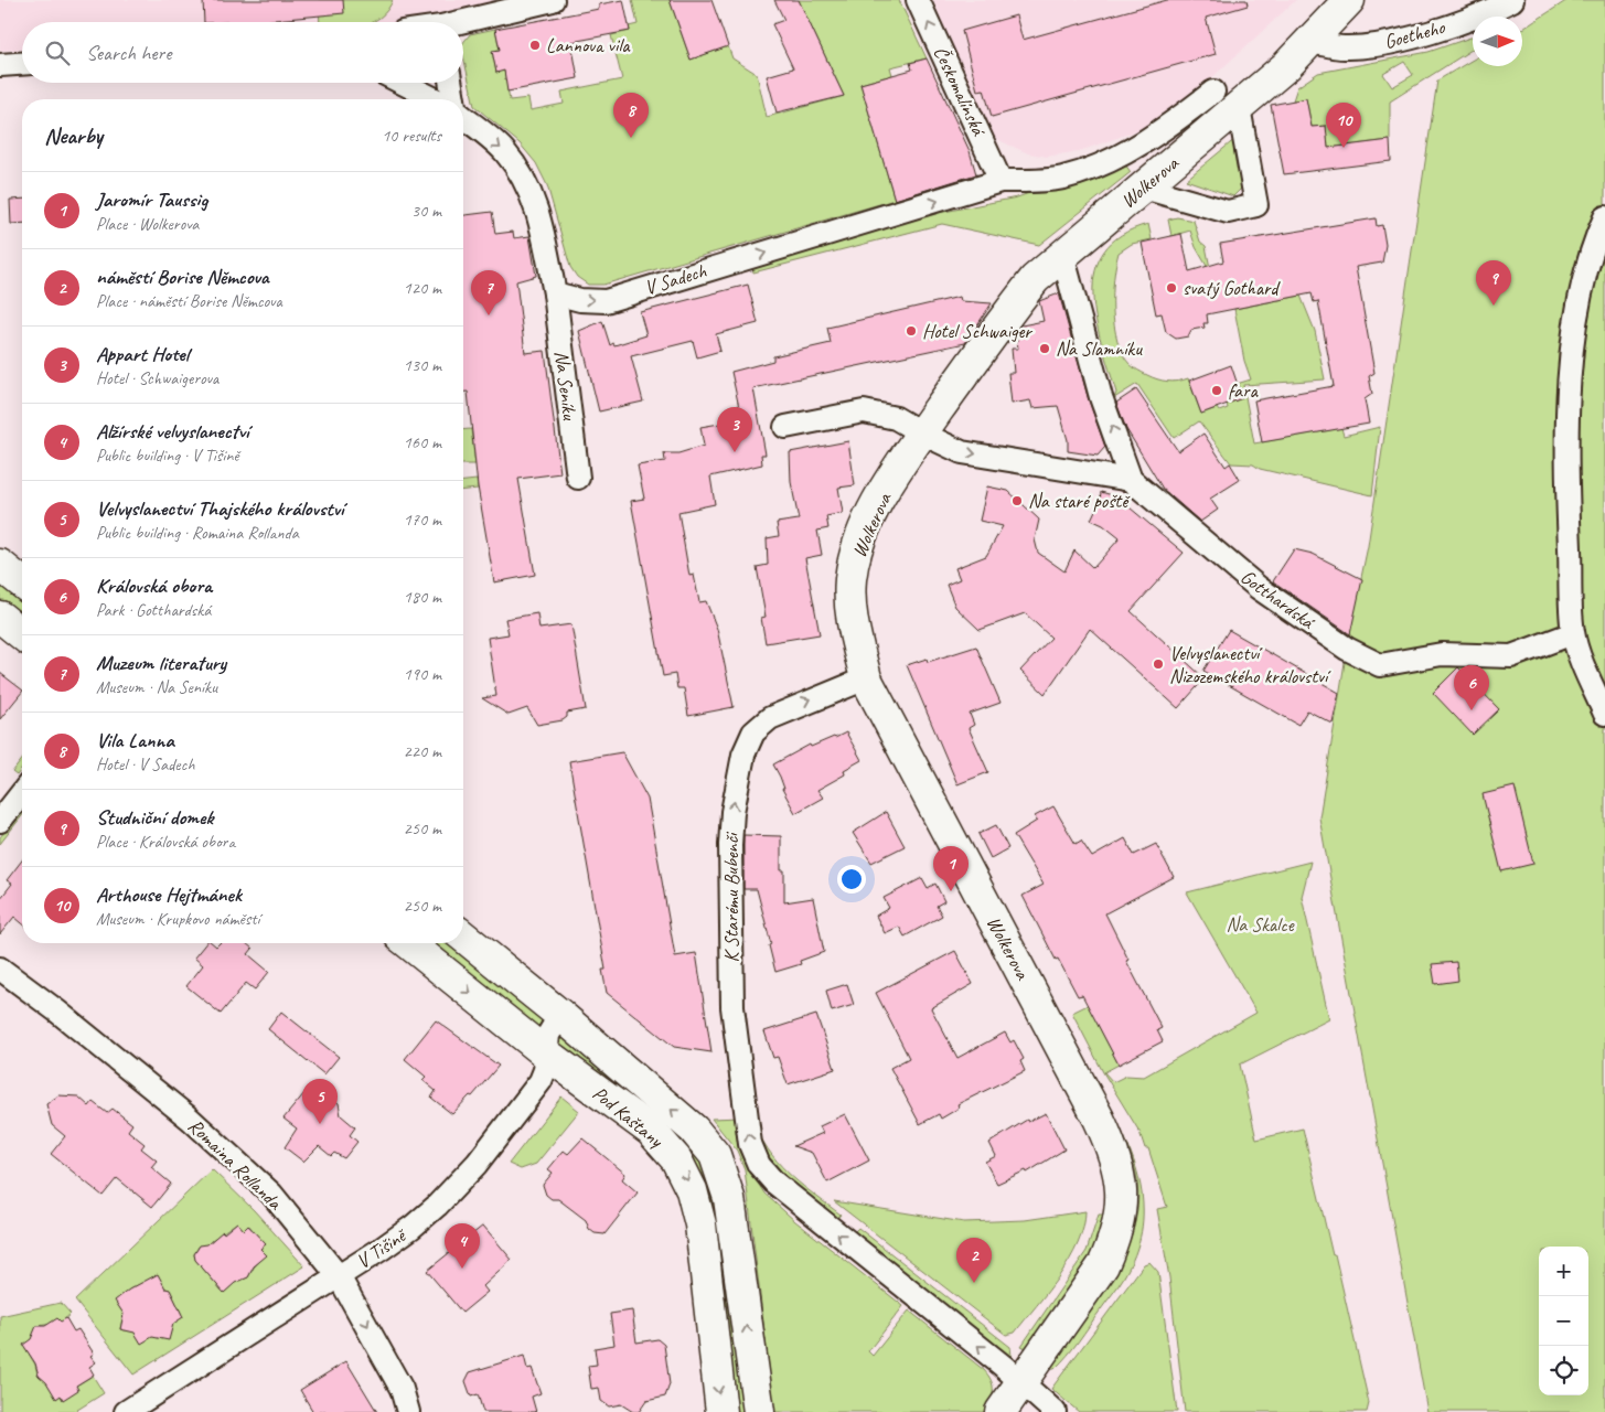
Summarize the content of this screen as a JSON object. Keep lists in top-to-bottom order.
{
  "streets": {
    "street": [
      "Goetheho",
      "Českomalínská",
      "Wolkerova",
      "V Sadech",
      "Na Seníku",
      "Gotthardská",
      "K Starému Bubenči",
      "Pod Kaštany",
      "Romaina Rollanda",
      "V Tišině"
    ]
  },
  "crossings": [
    ["Goetheho", "Wolkerova"],
    ["Českomalínská", "V Sadech"],
    ["Wolkerova", "K Starému Bubenči"],
    ["V Sadech", "Na Seníku"],
    ["Pod Kaštany", "V Tišině"],
    ["Romaina Rollanda", "V Tišině"]
  ],
  "one_way": ["Českomalínská", "V Sadech"],
  "parks": ["Na Skalce"],
  "places": [
    "Lannova vila",
    "svatý Gothard",
    "Hotel Schwaiger",
    "Na Slamníku",
    "fara",
    "Na staré poště",
    "Velvyslanectví Nizozemského království"
  ],
  "north": "right",
  "page": {
    "search": "Search here",
    "pins": [
      "8",
      "10",
      "9",
      "7",
      "3",
      "6",
      "1",
      "5",
      "4",
      "2"
    ],
    "heading": ["Nearby", "10 results"],
    "list": [
      {
        "mark": "1",
        "name": "Jaromír Taussig",
        "note": "Place · Wolkerova",
        "value": "30 m"
      },
      {
        "mark": "2",
        "name": "náměstí Borise Němcova",
        "note": "Place · náměstí Borise Němcova",
        "value": "120 m"
      },
      {
        "mark": "3",
        "name": "Appart Hotel",
        "note": "Hotel · Schwaigerova",
        "value": "130 m"
      },
      {
        "mark": "4",
        "name": "Alžírské velvyslanectví",
        "note": "Public building · V Tišině",
        "value": "160 m"
      },
      {
        "mark": "5",
        "name": "Velvyslanectví Thajského království",
        "note": "Public building · Romaina Rollanda",
        "value": "170 m"
      },
      {
        "mark": "6",
        "name": "Královská obora",
        "note": "Park · Gotthardská",
        "value": "180 m"
      },
      {
        "mark": "7",
        "name": "Muzeum literatury",
        "note": "Museum · Na Seníku",
        "value": "190 m"
      },
      {
        "mark": "8",
        "name": "Vila Lanna",
        "note": "Hotel · V Sadech",
        "value": "220 m"
      },
      {
        "mark": "9",
        "name": "Studniční domek",
        "note": "Place · Královská obora",
        "value": "250 m"
      },
      {
        "mark": "10",
        "name": "Arthouse Hejtmánek",
        "note": "Museum · Krupkovo náměstí",
        "value": "250 m"
      }
    ],
    "map_buttons": ["+", "−"]
  }
}
